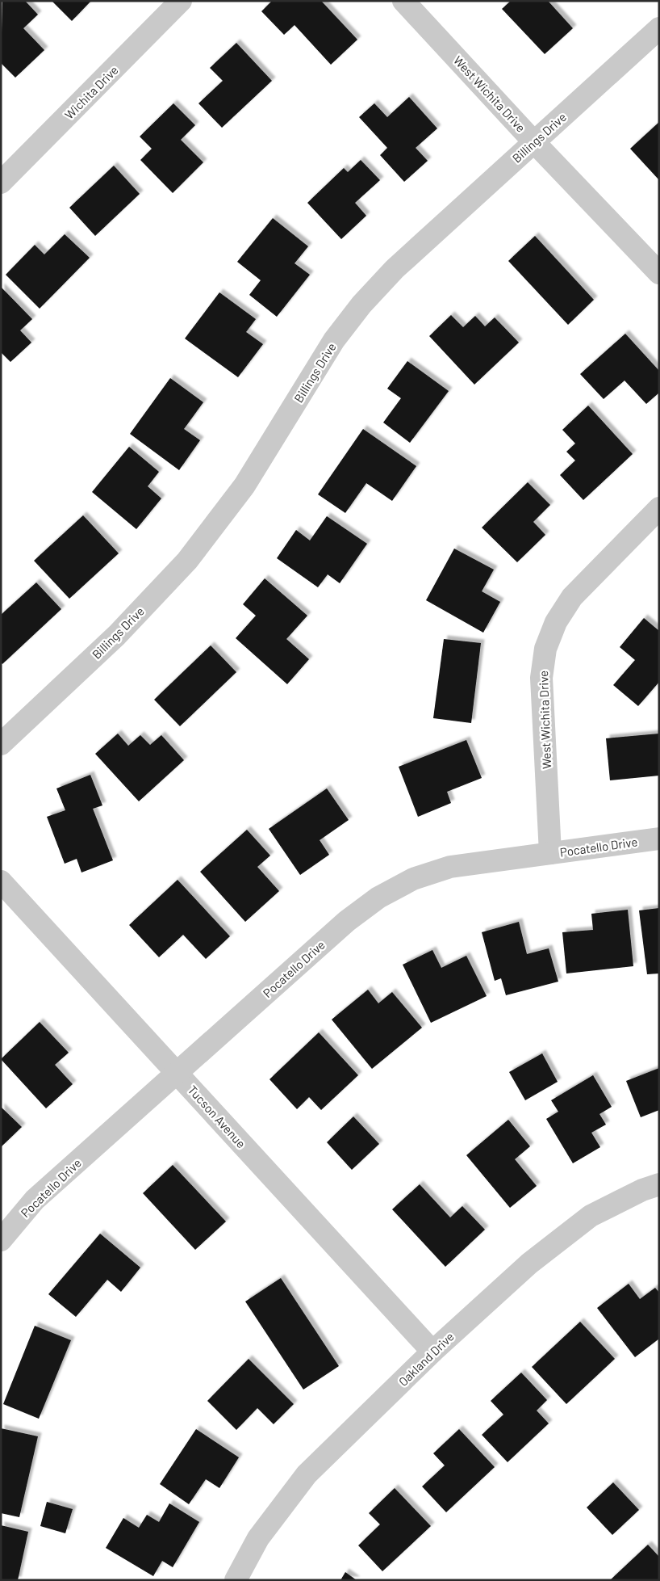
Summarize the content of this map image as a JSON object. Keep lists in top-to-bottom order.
{
  "streets": {
    "street": [
      "Wichita Drive",
      "West Wichita Drive",
      "Billings Drive",
      "Pocatello Drive",
      "Tucson Avenue",
      "Oakland Drive"
    ]
  },
  "crossings": [
    ["West Wichita Drive", "Billings Drive"],
    ["West Wichita Drive", "Pocatello Drive"],
    ["Pocatello Drive", "Tucson Avenue"],
    ["Tucson Avenue", "Oakland Drive"]
  ]
}
